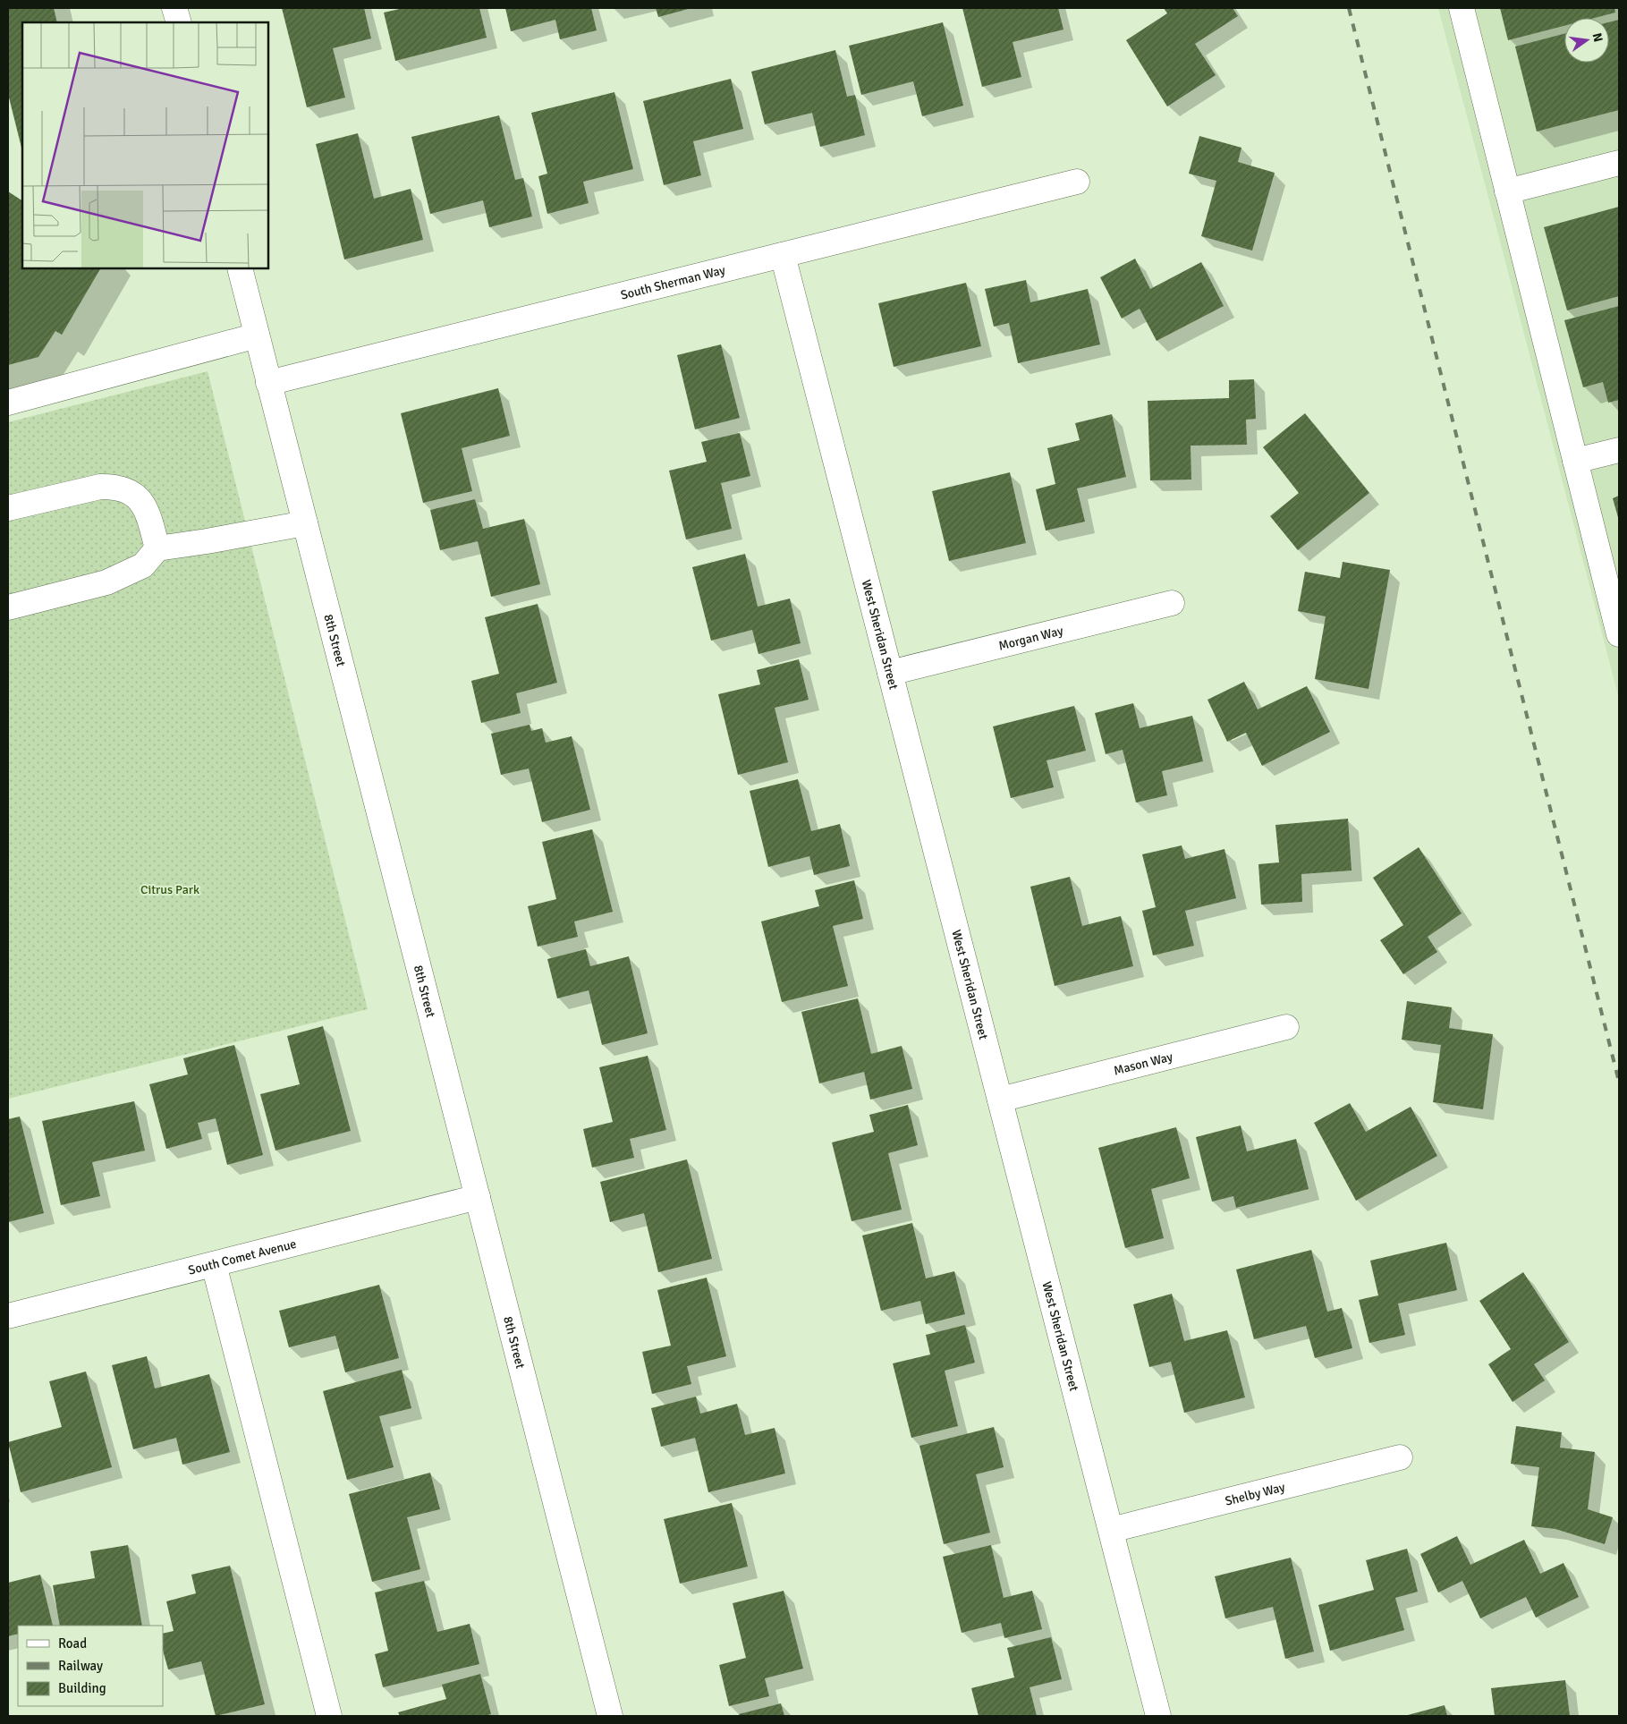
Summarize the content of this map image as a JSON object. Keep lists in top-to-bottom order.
{
  "streets": {
    "street": [
      "South Sherman Way",
      "West Sheridan Street",
      "Morgan Way",
      "8th Street",
      "Mason Way",
      "South Comet Avenue",
      "Shelby Way"
    ]
  },
  "crossings": [
    ["South Sherman Way", "West Sheridan Street"],
    ["South Sherman Way", "8th Street"],
    ["West Sheridan Street", "Morgan Way"],
    ["West Sheridan Street", "Mason Way"],
    ["West Sheridan Street", "Shelby Way"],
    ["8th Street", "South Comet Avenue"]
  ],
  "parks": ["Citrus Park"],
  "legend": ["Road", "Railway", "Building"],
  "north": "right"
}
